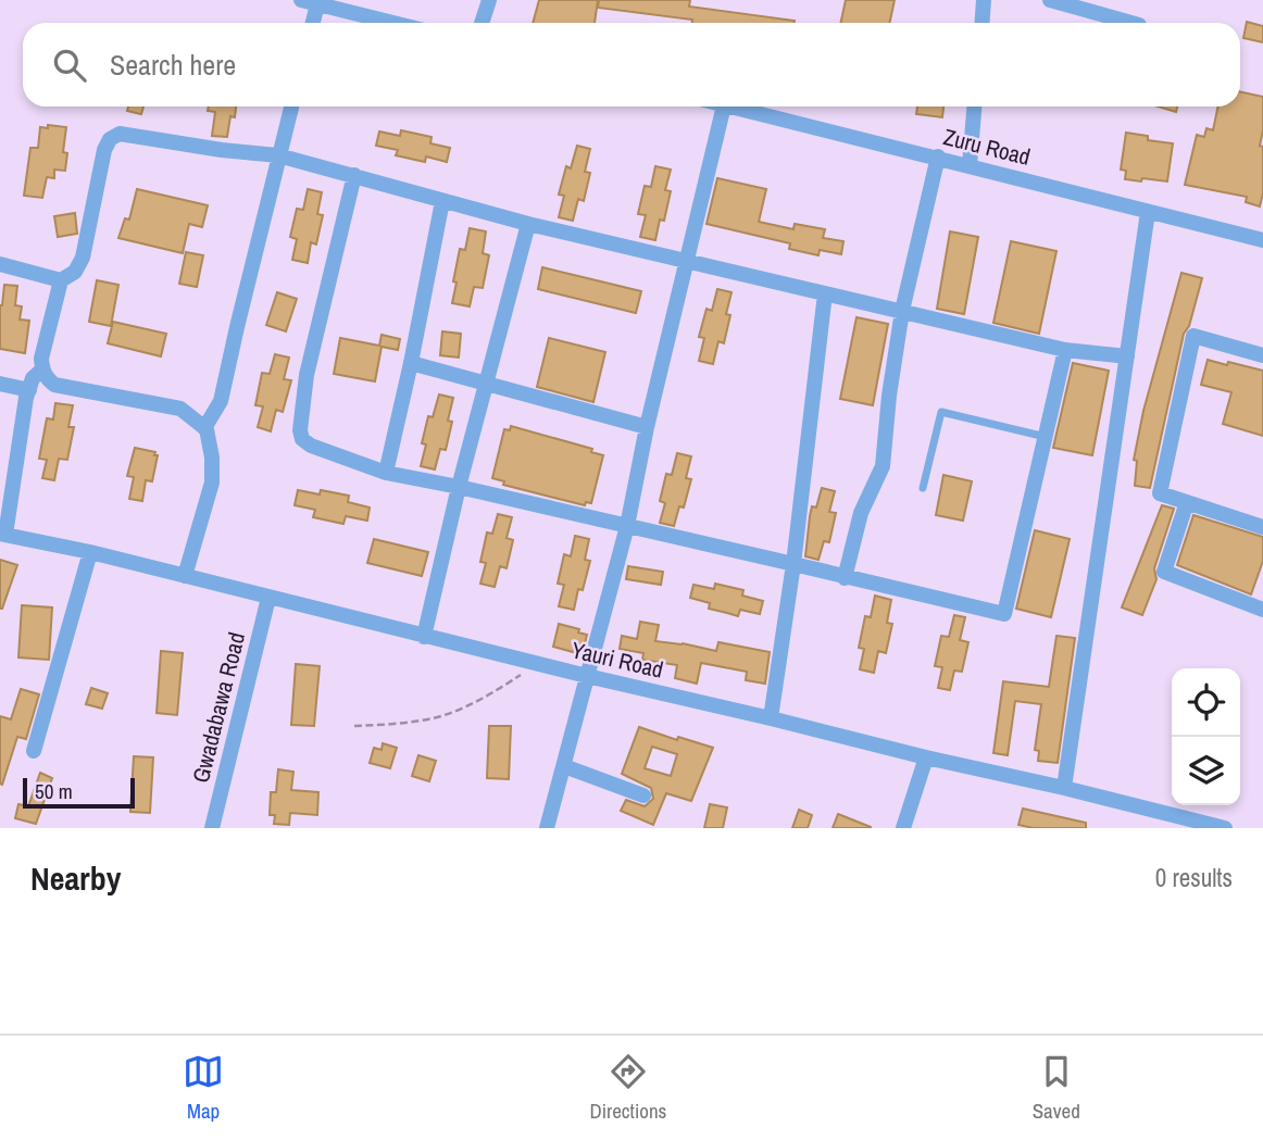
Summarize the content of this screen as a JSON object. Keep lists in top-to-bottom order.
{
  "streets": {
    "street": ["Zuru Road", "Yauri Road", "Gwadabawa Road"]
  },
  "crossings": [
    ["Yauri Road", "Gwadabawa Road"]
  ],
  "scale_bar": "50 m",
  "page": {
    "search": "Search here",
    "scale": "50 m",
    "heading": ["Nearby", "0 results"],
    "nav": ["Map", "Directions", "Saved"]
  }
}
